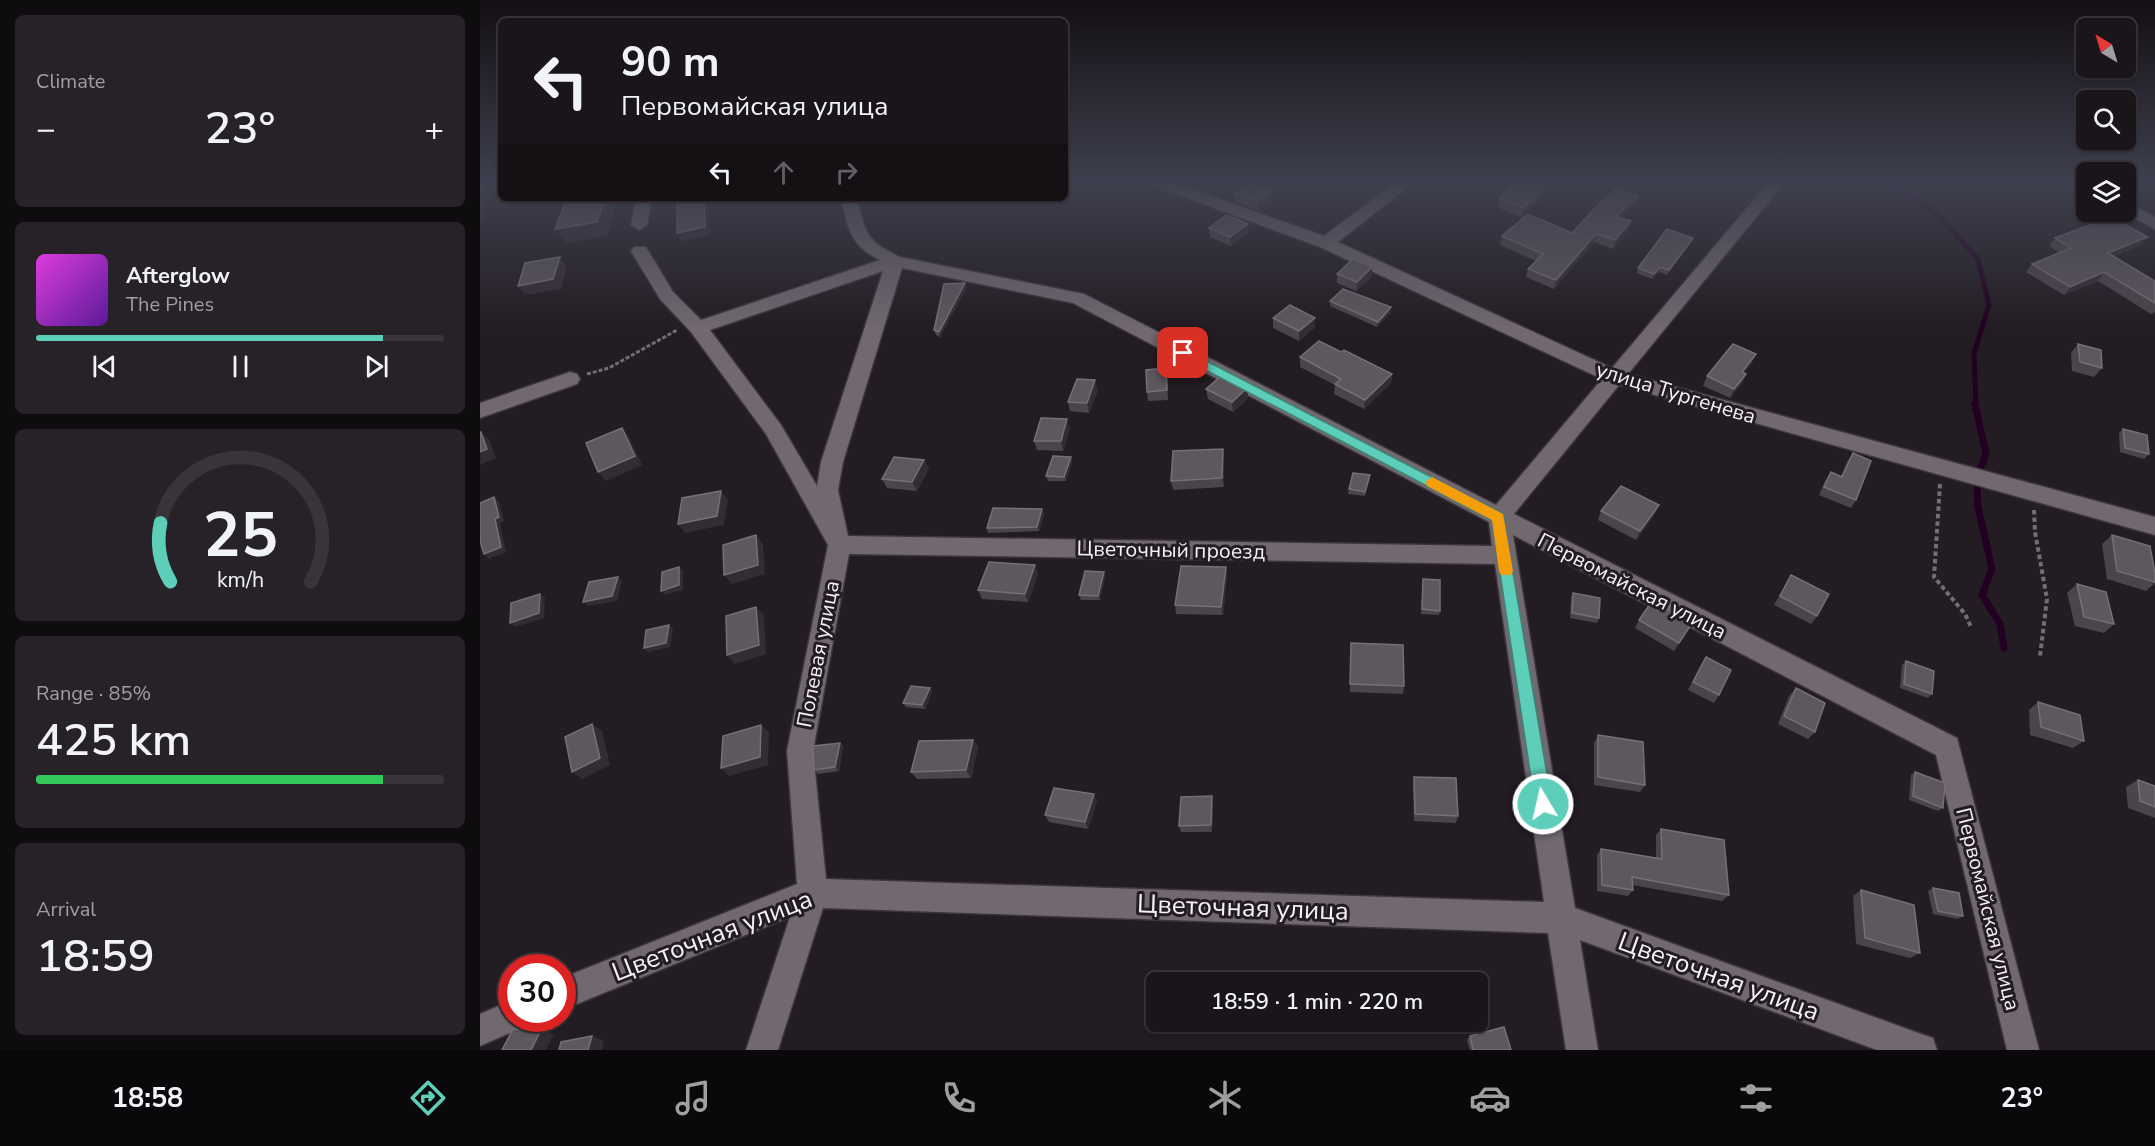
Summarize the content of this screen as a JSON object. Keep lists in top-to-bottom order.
{
  "streets": {
    "street": [
      "улица Тургенева",
      "Цветочный проезд",
      "Первомайская улица",
      "Полевая улица",
      "Цветочная улица"
    ]
  },
  "crossings": [
    ["Цветочный проезд", "Полевая улица"],
    ["Первомайская улица", "Полевая улица"],
    ["Полевая улица", "Цветочная улица"]
  ],
  "north": "top left",
  "page": {
    "tile": [
      "Climate",
      ["Range · 85%", "425 km"],
      ["Arrival", "18:59"]
    ],
    "turn": ["90 m", "Первомайская улица"],
    "heat": ["−", "23°", "+"],
    "song": ["Afterglow", "The Pines"],
    "limit": "30",
    "trip": "18:59 · 1 min · 220 m",
    "tabs": ["18:58", "23°"],
    "gauge": ["25", "km/h"]
  }
}
